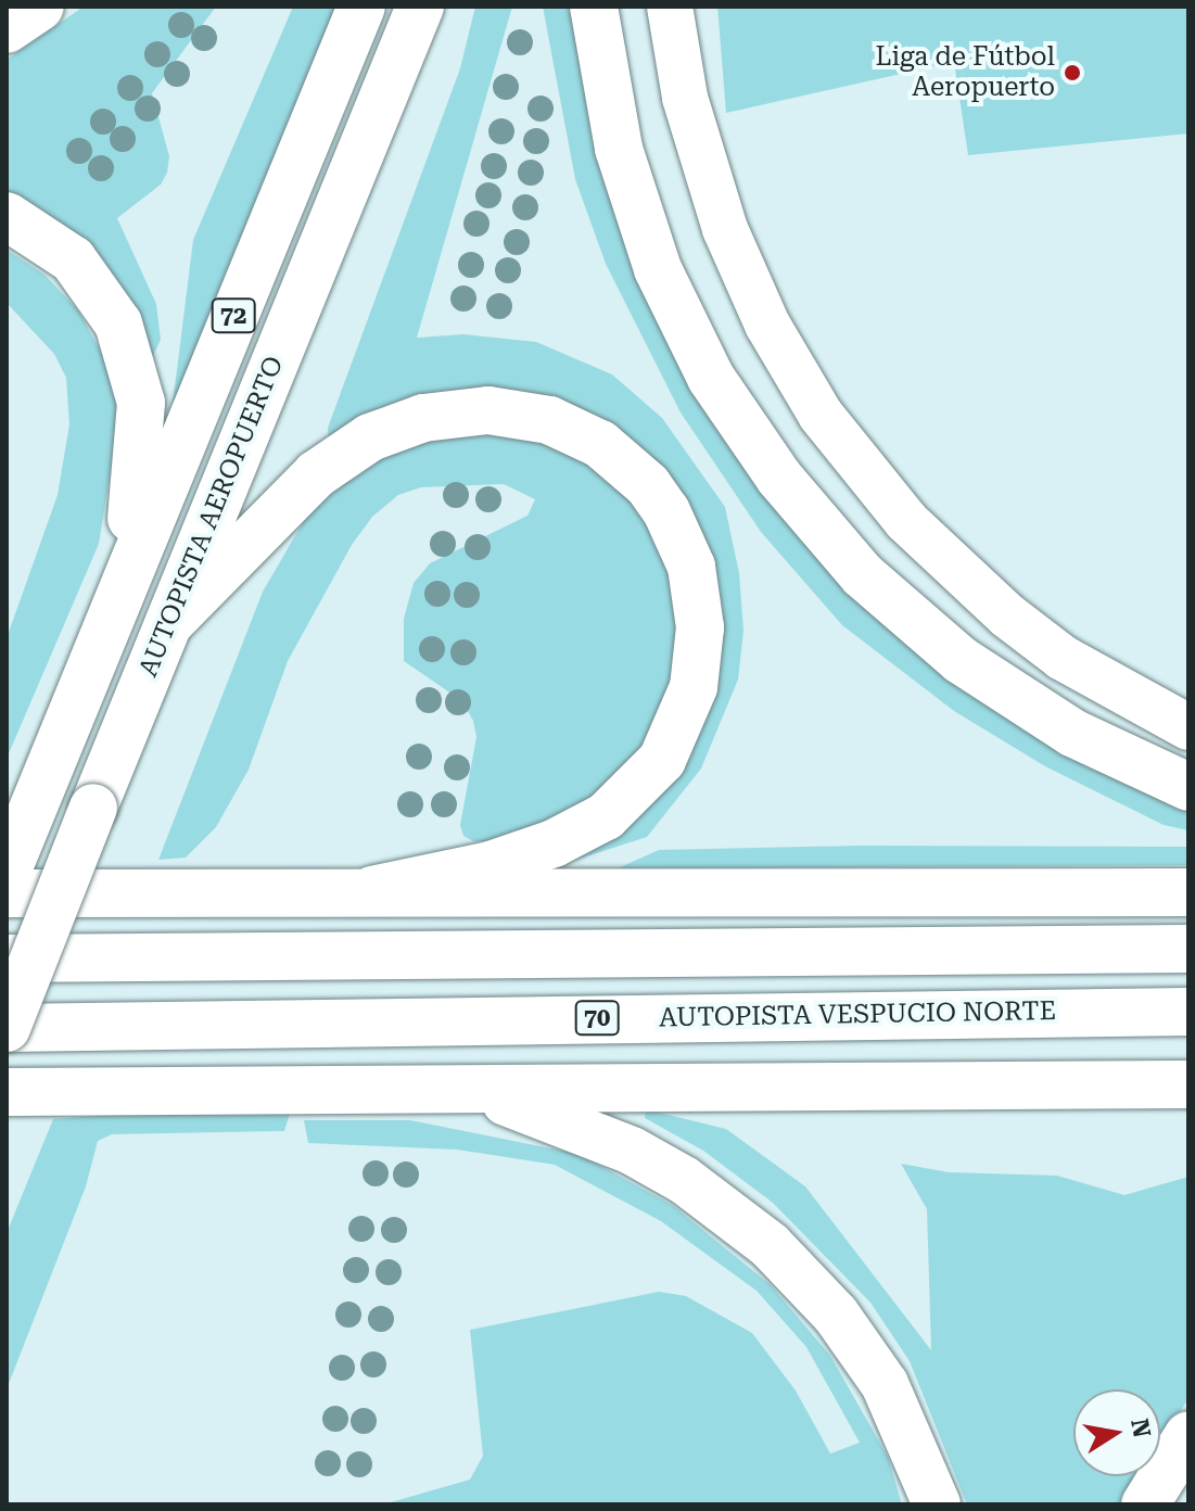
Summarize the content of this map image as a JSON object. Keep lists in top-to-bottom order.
{
  "streets": {
    "highway": [
      "72",
      "AUTOPISTA AEROPUERTO",
      "AUTOPISTA VESPUCIO NORTE",
      "70"
    ]
  },
  "crossings": [
    ["AUTOPISTA AEROPUERTO", "AUTOPISTA VESPUCIO NORTE"]
  ],
  "places": ["Liga de Fútbol Aeropuerto"],
  "north": "right"
}
